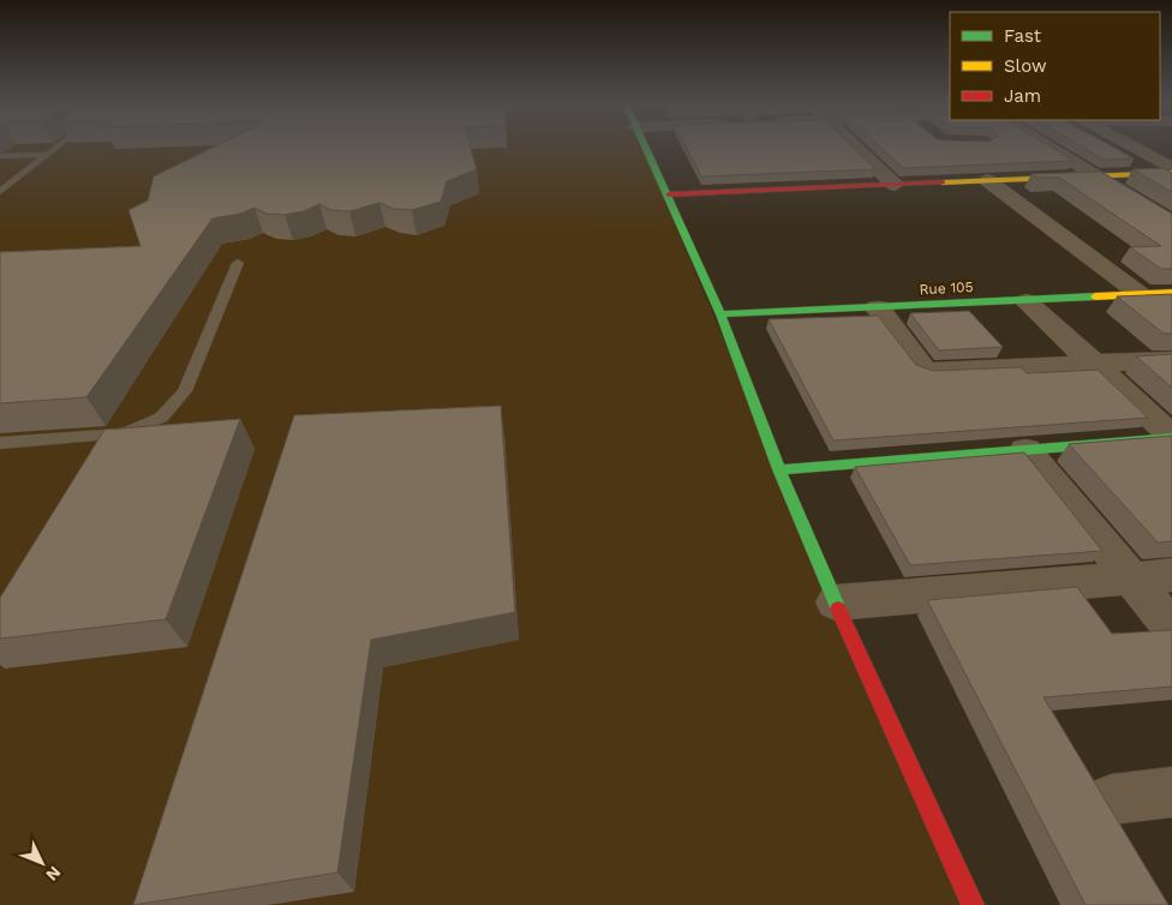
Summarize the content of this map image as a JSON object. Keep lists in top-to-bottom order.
{
  "streets": {
    "street": ["Rue 105"]
  },
  "legend": ["Fast", "Slow", "Jam"],
  "north": "bottom right"
}
